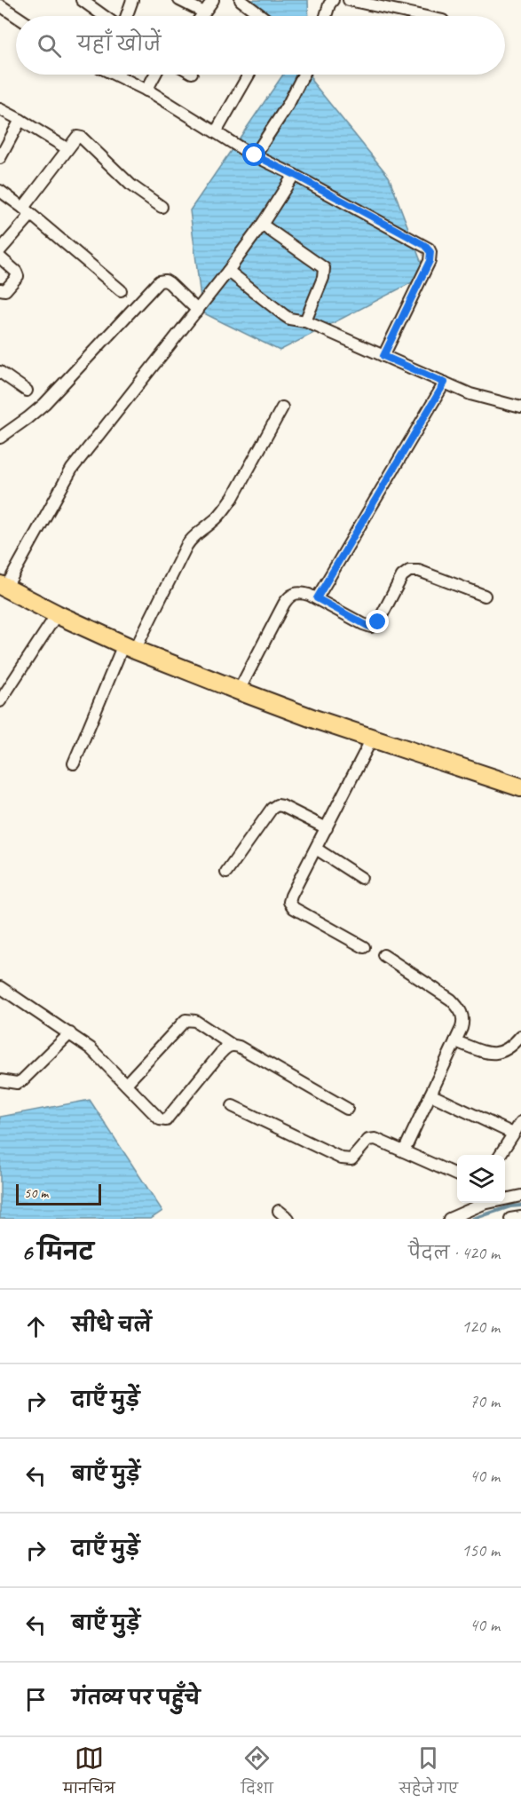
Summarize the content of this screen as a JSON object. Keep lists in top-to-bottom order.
{
  "scale_bar": "50 m",
  "page": {
    "search": "यहाँ खोजें",
    "scale": "50 m",
    "heading": ["6 मिनट", "पैदल · 420 m"],
    "list": [
      ["सीधे चलें", "120 m"],
      ["दाएँ मुड़ें", "70 m"],
      ["बाएँ मुड़ें", "40 m"],
      ["दाएँ मुड़ें", "150 m"],
      ["बाएँ मुड़ें", "40 m"],
      "गंतव्य पर पहुँचे"
    ],
    "nav": ["मानचित्र", "दिशा", "सहेजे गए"]
  }
}
